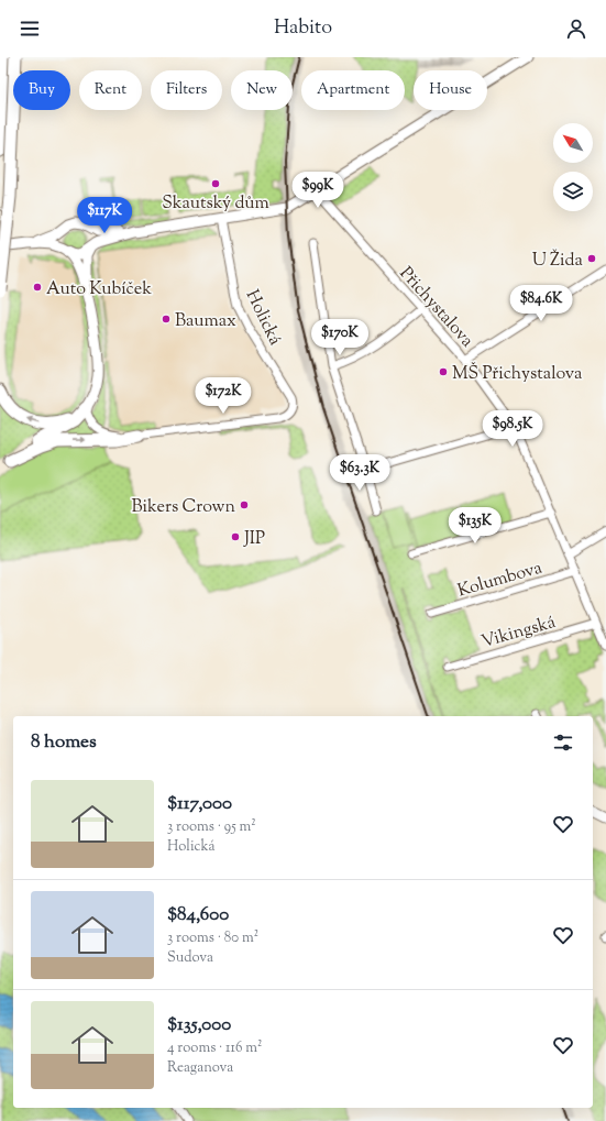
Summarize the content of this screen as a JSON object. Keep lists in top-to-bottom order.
{
  "streets": {
    "street": [
      "Přichystalova",
      "Holická",
      "Kolumbova",
      "Vikingská"
    ]
  },
  "crossings": [
    ["Přichystalova", "Kolumbova"],
    ["Přichystalova", "Vikingská"]
  ],
  "places": [
    "Skautský dům",
    "U Žida",
    "Auto Kubíček",
    "Baumax",
    "MŠ Přichystalova",
    "Bikers Crown",
    "JIP"
  ],
  "north": "top left",
  "page": {
    "header": "Habito",
    "chip": [
      "Buy",
      "Rent",
      "Filters",
      "New",
      "Apartment",
      "House"
    ],
    "price": [
      "$99K",
      "$117K",
      "$84.6K",
      "$170K",
      "$172K",
      "$98.5K",
      "$63.3K",
      "$135K"
    ],
    "heading": "8 homes",
    "list": [
      {
        "name": "$117,000",
        "note": "3 rooms · 95 m² · Holická"
      },
      {
        "name": "$84,600",
        "note": "3 rooms · 80 m² · Sudova"
      },
      {
        "name": "$135,000",
        "note": "4 rooms · 116 m² · Reaganova"
      }
    ]
  }
}
